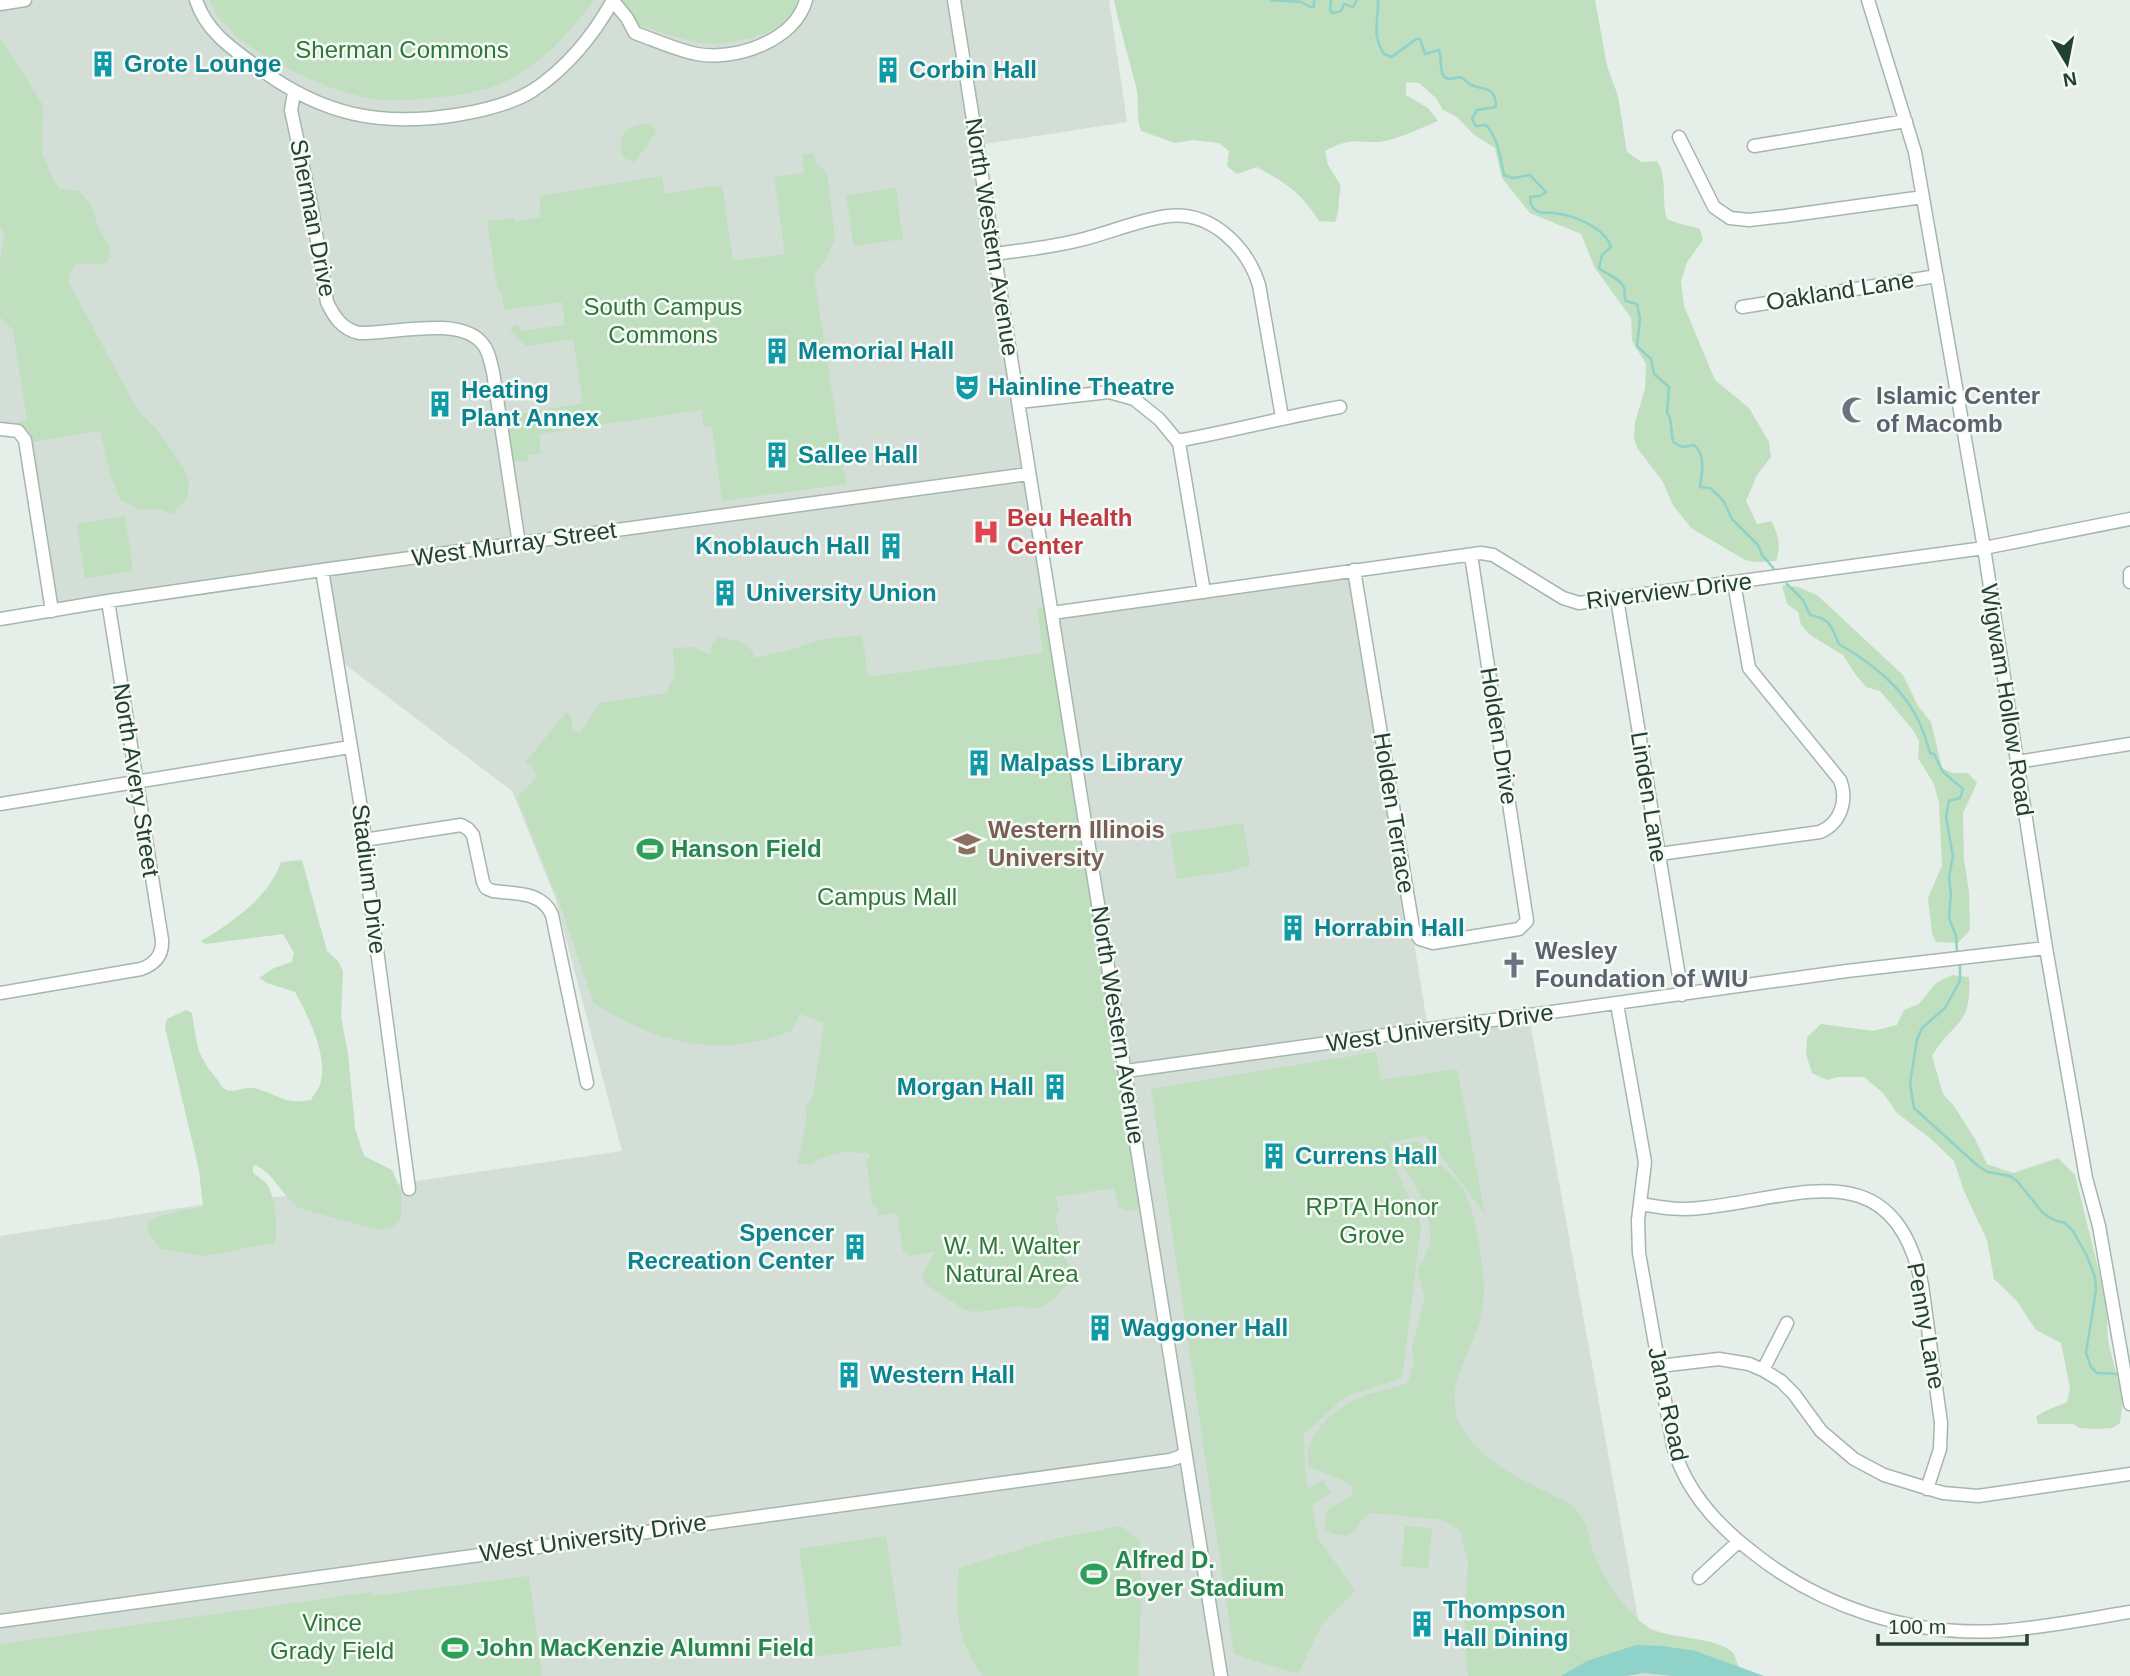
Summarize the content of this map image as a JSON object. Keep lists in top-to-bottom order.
{
  "streets": {
    "street": [
      "Sherman Drive",
      "North Western Avenue",
      "Oakland Lane",
      "West Murray Street",
      "Riverview Drive",
      "Wigwam Hollow Road",
      "Holden Drive",
      "North Avery Street",
      "Linden Lane",
      "Holden Terrace",
      "Stadium Drive",
      "West University Drive",
      "Penny Lane",
      "Jana Road"
    ]
  },
  "crossings": [
    ["Sherman Drive", "West Murray Street"],
    ["North Western Avenue", "West Murray Street"],
    ["North Western Avenue", "Riverview Drive"],
    ["North Western Avenue", "West University Drive"],
    ["Oakland Lane", "Wigwam Hollow Road"],
    ["West Murray Street", "North Avery Street"],
    ["West Murray Street", "Stadium Drive"],
    ["Riverview Drive", "Wigwam Hollow Road"],
    ["Riverview Drive", "Holden Drive"],
    ["Riverview Drive", "Linden Lane"],
    ["Riverview Drive", "Holden Terrace"],
    ["Wigwam Hollow Road", "West University Drive"],
    ["Holden Drive", "Holden Terrace"],
    ["Linden Lane", "West University Drive"],
    ["West University Drive", "Jana Road"],
    ["Penny Lane", "Jana Road"]
  ],
  "parks": [
    "Sherman Commons",
    "South Campus Commons",
    "Campus Mall",
    "RPTA Honor Grove",
    "W. M. Walter Natural Area",
    "Vince Grady Field"
  ],
  "places": {
    "building": [
      "Grote Lounge",
      "Corbin Hall",
      "Memorial Hall",
      "Heating Plant Annex",
      "Sallee Hall",
      "Knoblauch Hall",
      "University Union",
      "Malpass Library",
      "Horrabin Hall",
      "Morgan Hall",
      "Currens Hall",
      "Spencer Recreation Center",
      "Waggoner Hall",
      "Western Hall",
      "Thompson Hall Dining"
    ],
    "theatre": ["Hainline Theatre"],
    "mosque": ["Islamic Center of Macomb"],
    "hospital": ["Beu Health Center"],
    "school or university": ["Western Illinois University"],
    "sports": ["Hanson Field", "Alfred D. Boyer Stadium", "John MacKenzie Alumni Field"],
    "church": ["Wesley Foundation of WIU"]
  },
  "scale_bar": "100 m",
  "north": "bottom"
}
